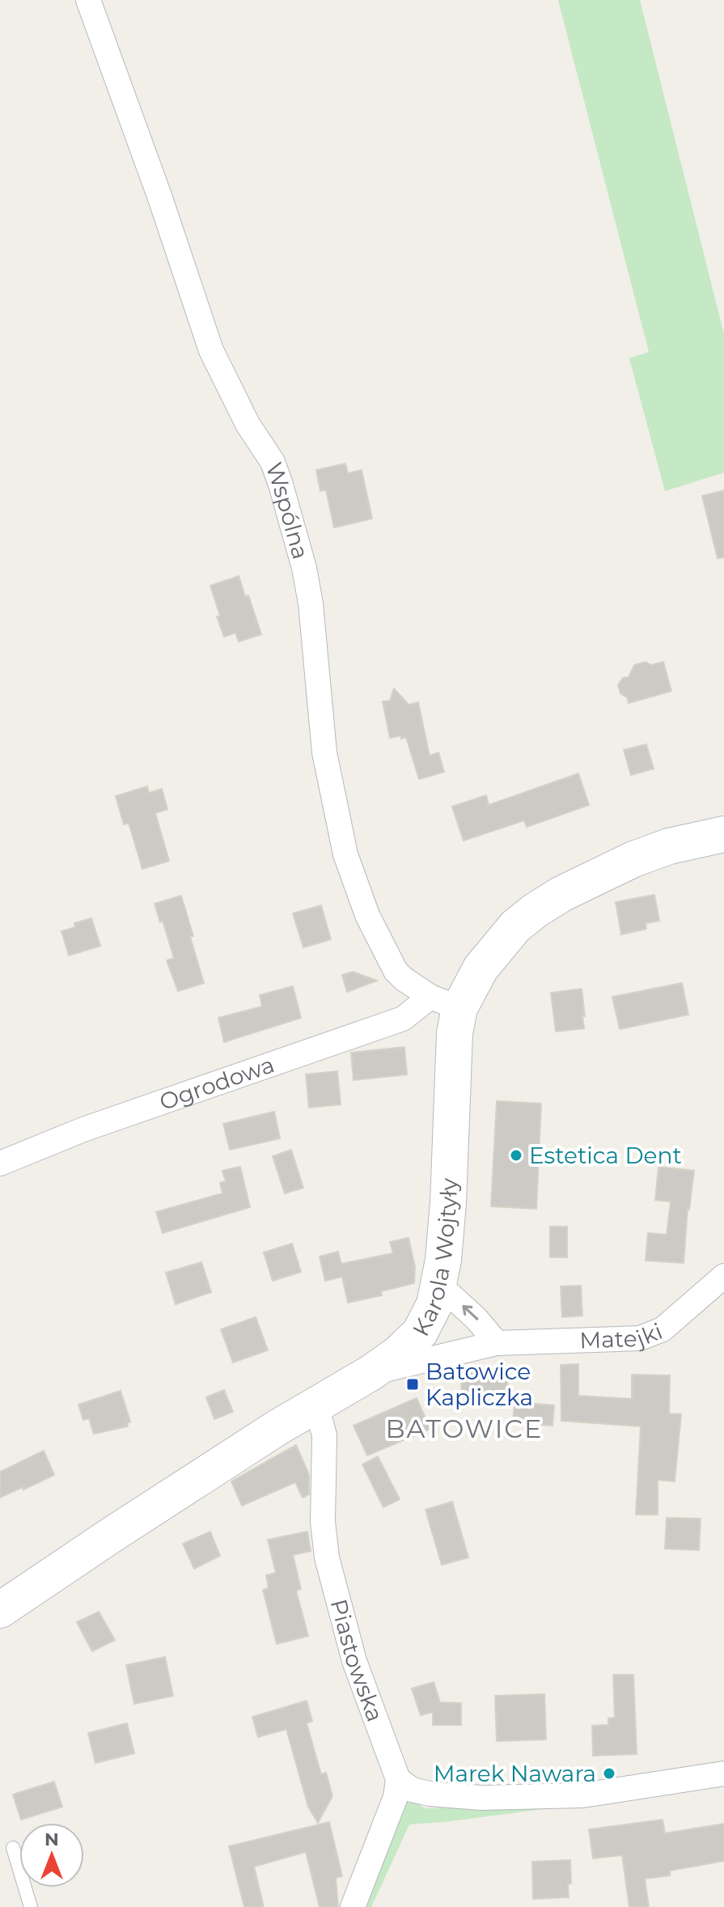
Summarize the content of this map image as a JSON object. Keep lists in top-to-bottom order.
{
  "streets": {
    "street": [
      "Wspólna",
      "Ogrodowa",
      "Karola Wojtyły",
      "Matejki",
      "Piastowska"
    ]
  },
  "crossings": [
    ["Wspólna", "Ogrodowa"],
    ["Wspólna", "Karola Wojtyły"],
    ["Ogrodowa", "Karola Wojtyły"],
    ["Karola Wojtyły", "Matejki"],
    ["Karola Wojtyły", "Piastowska"]
  ],
  "districts": ["BATOWICE"],
  "places": {
    "other": ["Estetica Dent", "Marek Nawara"],
    "transit": ["Batowice Kapliczka"]
  },
  "north": "top"
}
